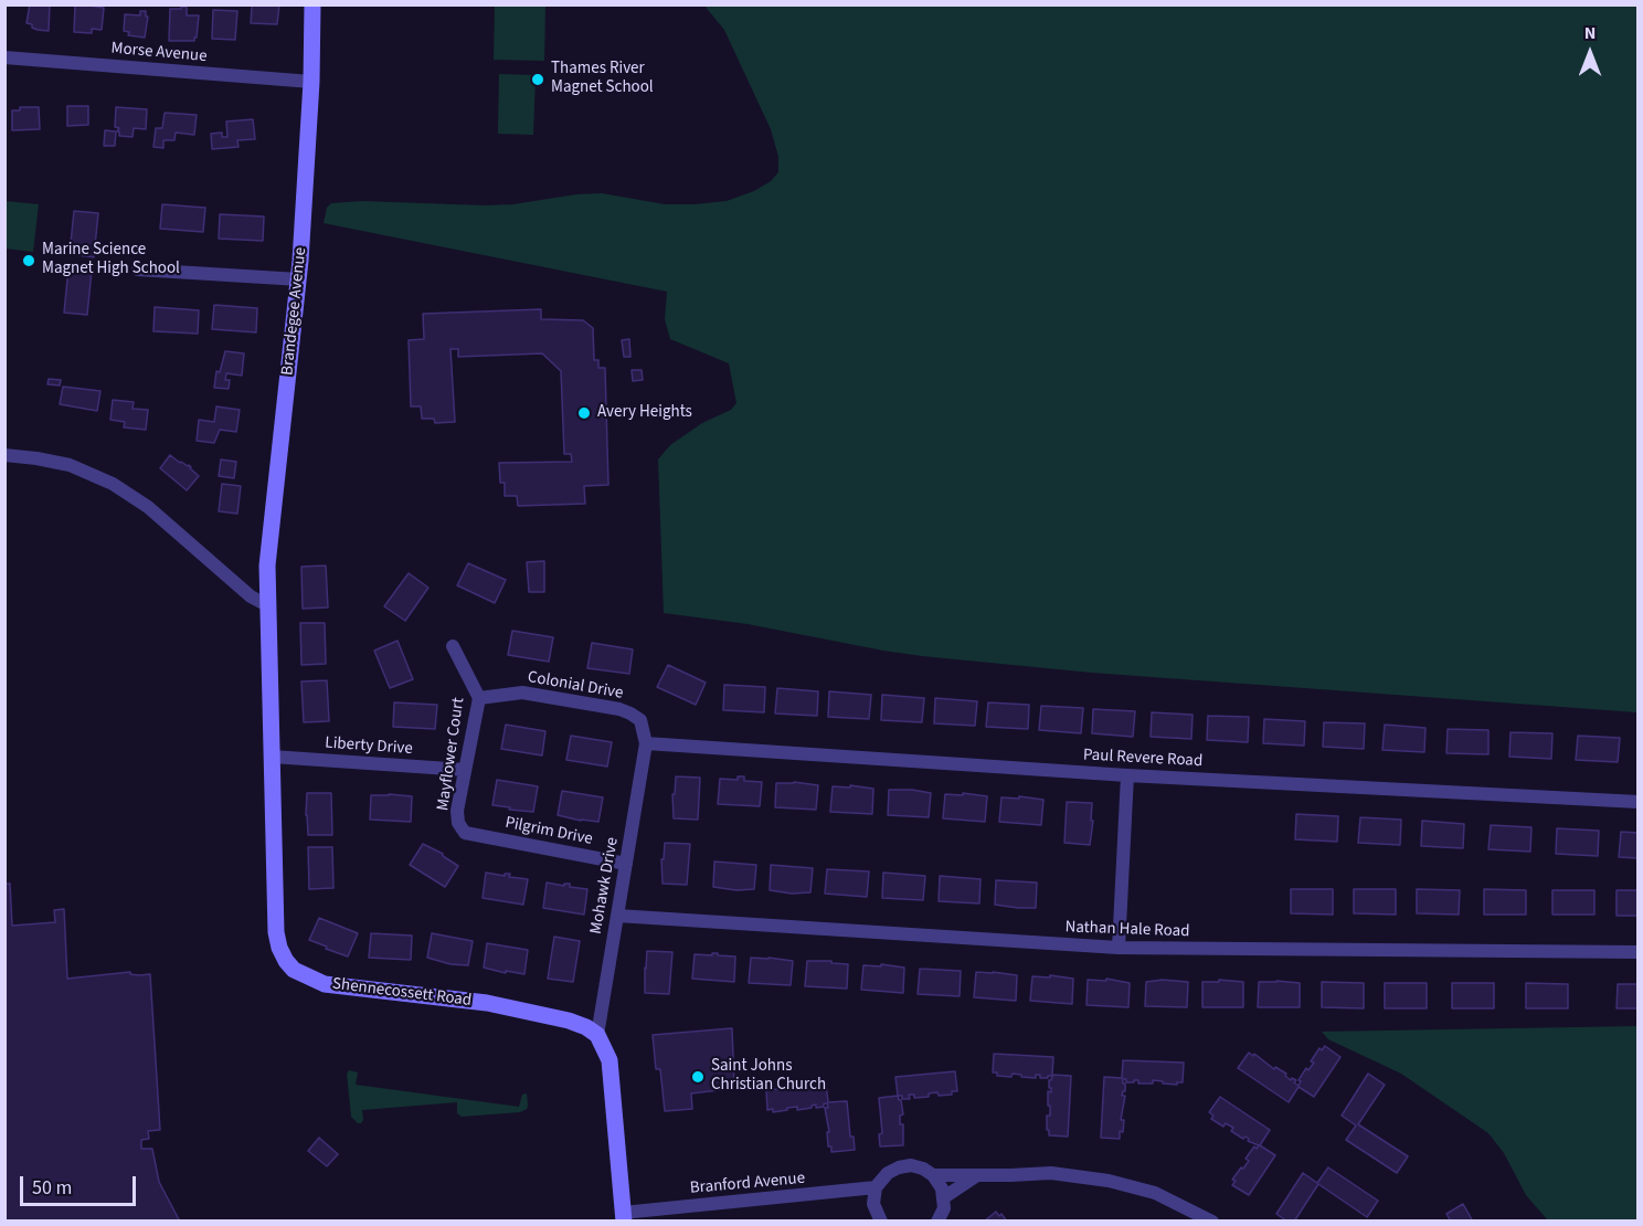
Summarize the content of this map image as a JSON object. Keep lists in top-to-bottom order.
{
  "streets": {
    "street": [
      "Morse Avenue",
      "Brandegee Avenue",
      "Colonial Drive",
      "Liberty Drive",
      "Mayflower Court",
      "Paul Revere Road",
      "Pilgrim Drive",
      "Mohawk Drive",
      "Nathan Hale Road",
      "Shennecossett Road",
      "Branford Avenue"
    ]
  },
  "crossings": [
    ["Morse Avenue", "Brandegee Avenue"],
    ["Brandegee Avenue", "Shennecossett Road"],
    ["Colonial Drive", "Mayflower Court"],
    ["Colonial Drive", "Paul Revere Road"],
    ["Colonial Drive", "Mohawk Drive"],
    ["Liberty Drive", "Mayflower Court"],
    ["Liberty Drive", "Shennecossett Road"],
    ["Mayflower Court", "Pilgrim Drive"],
    ["Paul Revere Road", "Mohawk Drive"],
    ["Pilgrim Drive", "Mohawk Drive"],
    ["Mohawk Drive", "Nathan Hale Road"],
    ["Mohawk Drive", "Shennecossett Road"]
  ],
  "places": [
    "Thames River Magnet School",
    "Marine Science Magnet High School",
    "Avery Heights",
    "Saint Johns Christian Church"
  ],
  "scale_bar": "50 m",
  "north": "top"
}
